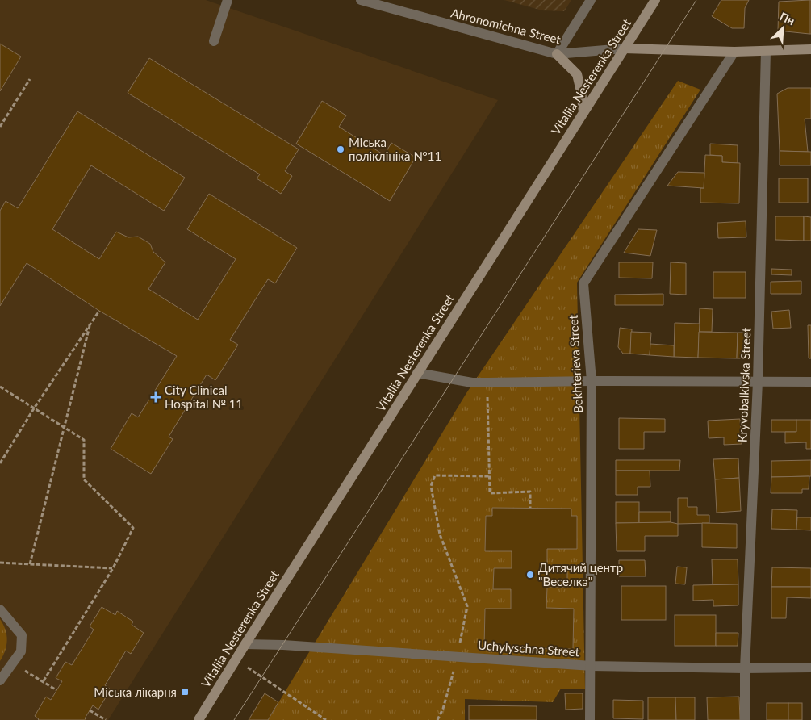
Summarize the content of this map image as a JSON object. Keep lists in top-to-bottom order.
{
  "streets": {
    "main road": ["Vitaliia Nesterenka Street"],
    "street": [
      "Ahronomichna Street",
      "Bekhterieva Street",
      "Kryvobalkivska Street",
      "Uchylyschna Street"
    ]
  },
  "crossings": [
    ["Ahronomichna Street", "Vitaliia Nesterenka Street"],
    ["Vitaliia Nesterenka Street", "Uchylyschna Street"],
    ["Bekhterieva Street", "Uchylyschna Street"],
    ["Kryvobalkivska Street", "Uchylyschna Street"]
  ],
  "places": {
    "other": ["Міська поліклініка №11", "Дитячий центр \"Веселка\""],
    "health": ["City Clinical Hospital № 11"],
    "transit": ["Міська лікарня"]
  },
  "north": "top right"
}
